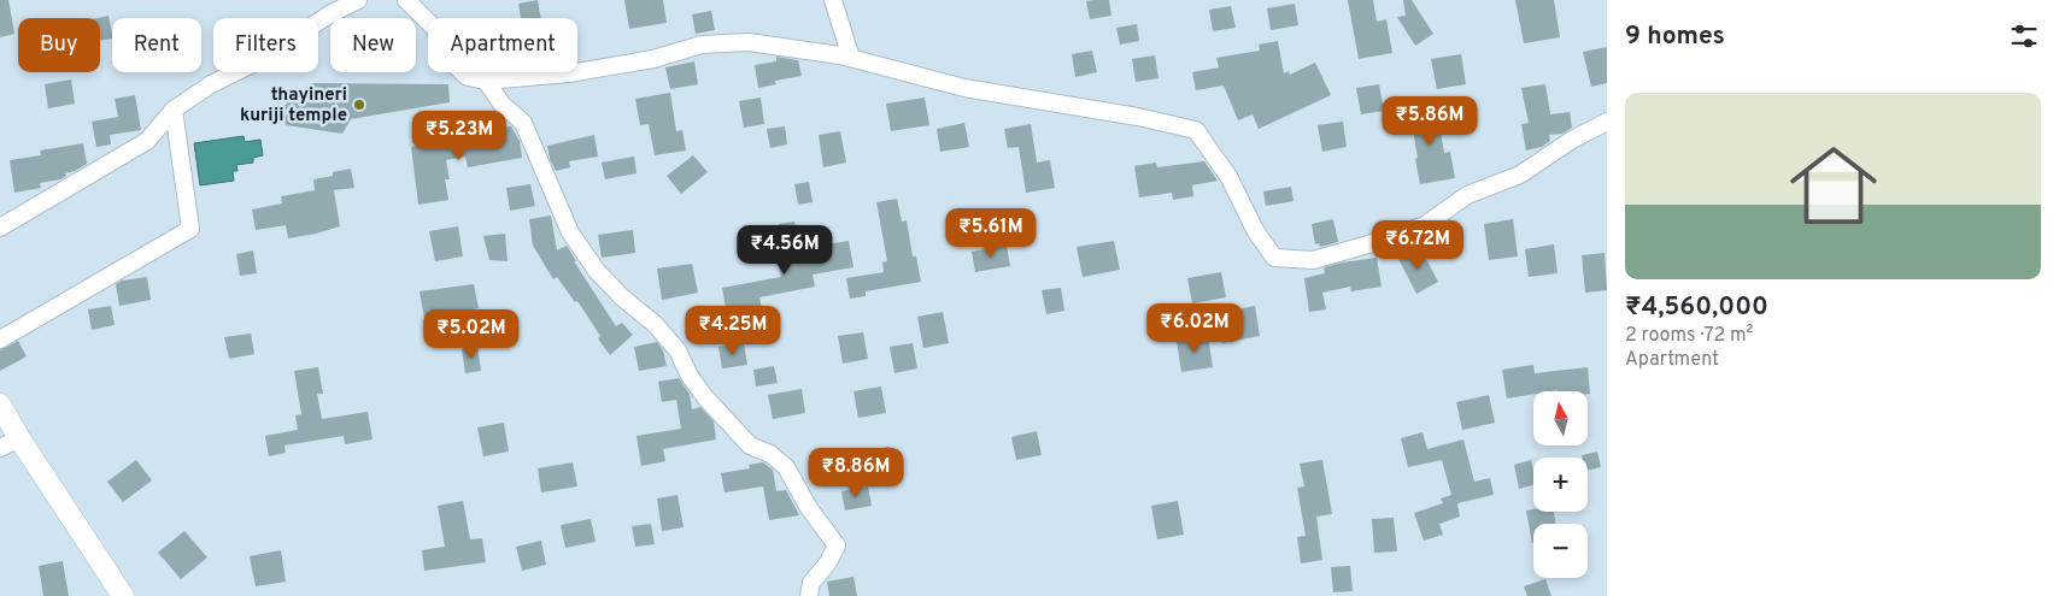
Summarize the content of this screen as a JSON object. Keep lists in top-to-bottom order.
{
  "places": ["thayineri kuriji temple"],
  "north": "top",
  "page": {
    "heading": "9 homes",
    "chip": [
      "Buy",
      "Rent",
      "Filters",
      "New",
      "Apartment"
    ],
    "list": [
      {
        "name": "₹4,560,000",
        "note": "2 rooms · 72 m² · Apartment"
      }
    ],
    "price": [
      "₹5.86M",
      "₹5.23M",
      "₹5.61M",
      "₹6.72M",
      "₹4.56M",
      "₹6.02M",
      "₹4.25M",
      "₹5.02M",
      "₹8.86M"
    ],
    "map_buttons": ["+", "−"]
  }
}
